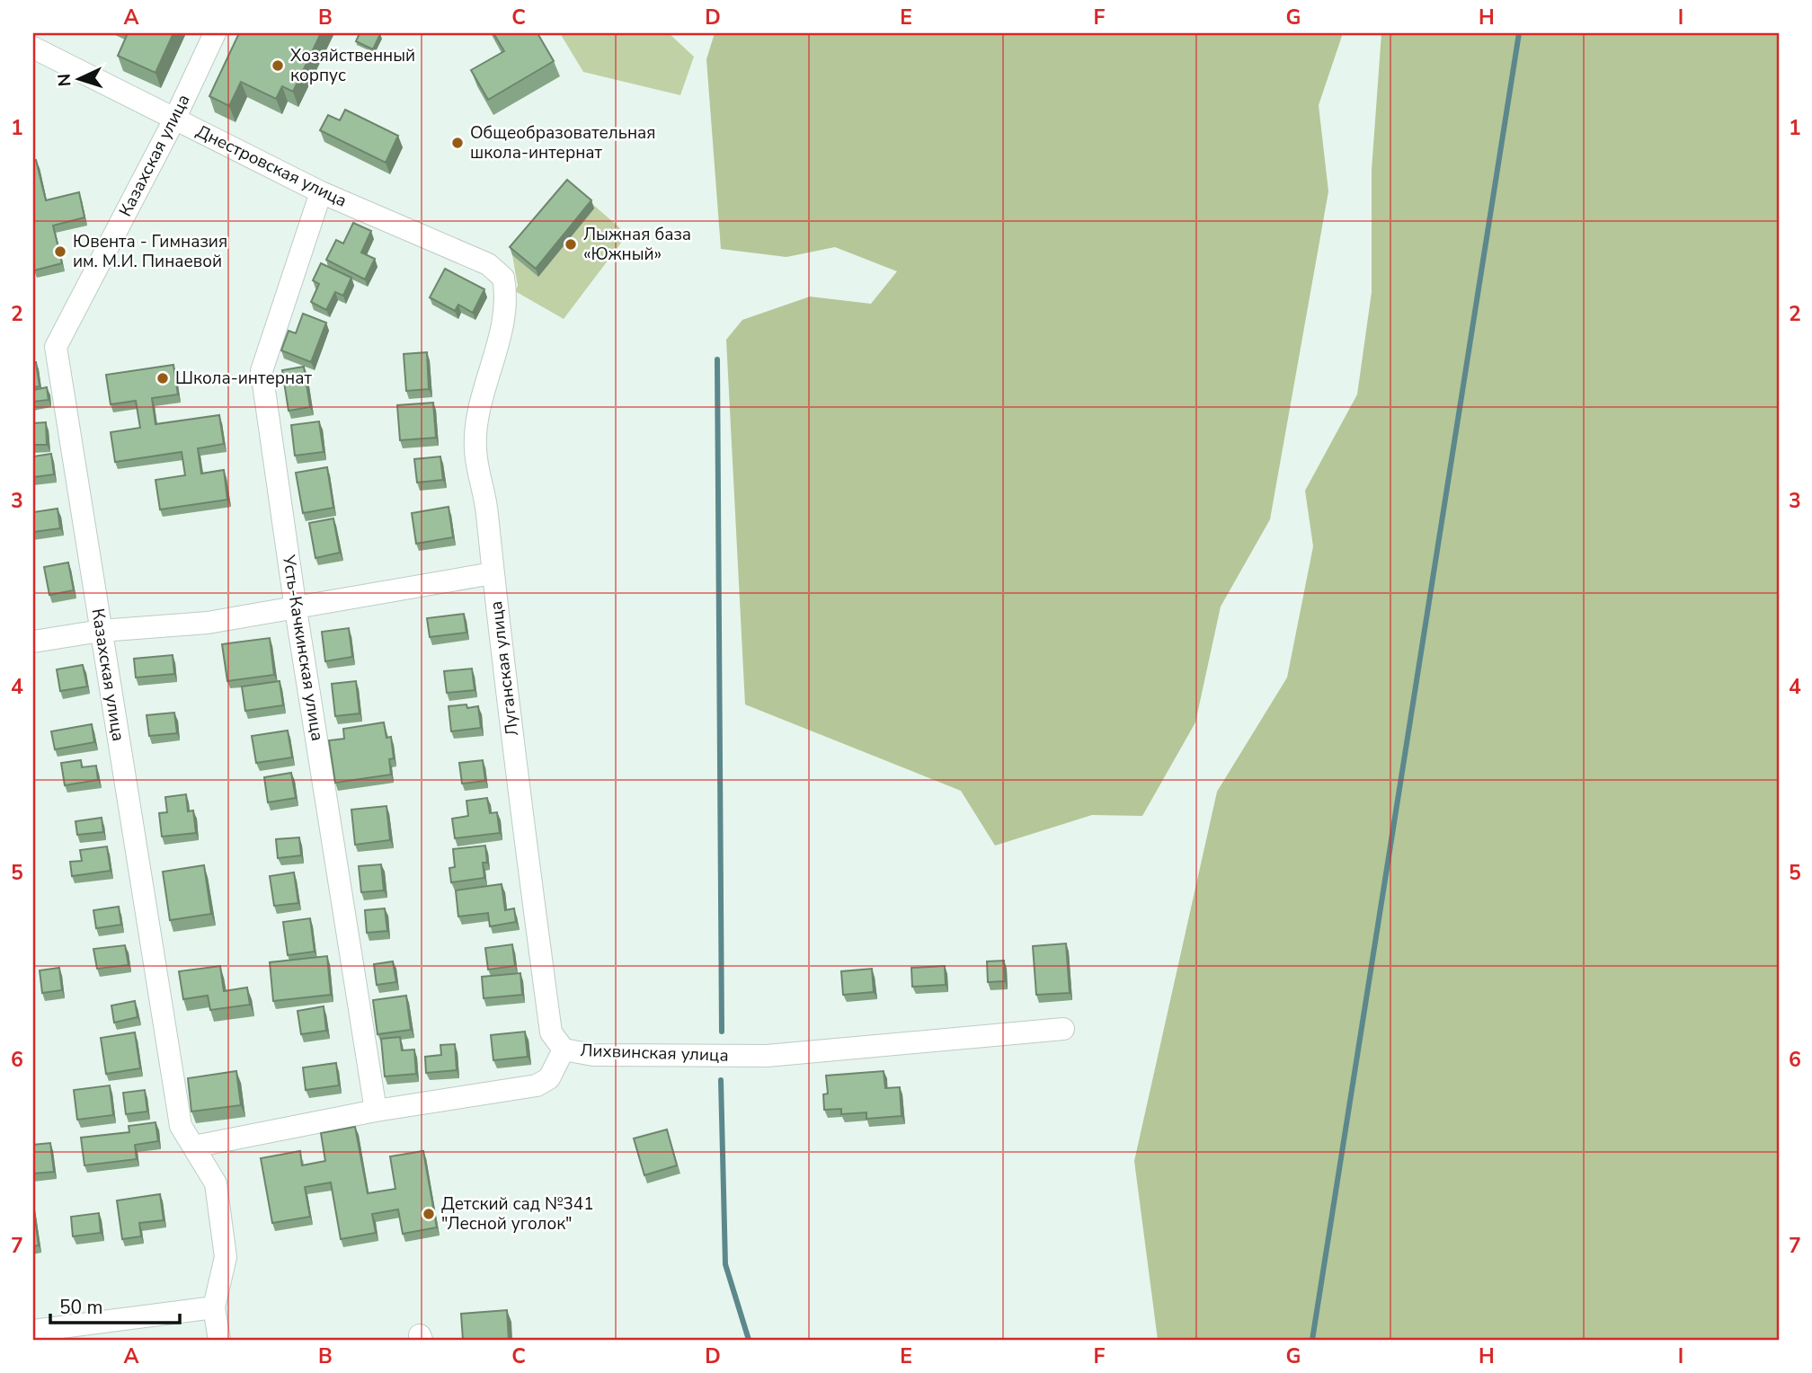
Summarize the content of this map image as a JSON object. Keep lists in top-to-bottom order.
{
  "streets": {
    "street": [
      "Казахская улица",
      "Днестровская улица",
      "Усть-Качкинская улица",
      "Луганская улица",
      "Лихвинская улица"
    ]
  },
  "crossings": [
    ["Казахская улица", "Днестровская улица"],
    ["Казахская улица", "Лихвинская улица"],
    ["Днестровская улица", "Усть-Качкинская улица"],
    ["Днестровская улица", "Луганская улица"],
    ["Усть-Качкинская улица", "Лихвинская улица"],
    ["Луганская улица", "Лихвинская улица"]
  ],
  "places": [
    "Хозяйственный корпус",
    "Общеобразовательная школа-интернат",
    "Лыжная база «Южный»",
    "Ювента - Гимназия им. М.И. Пинаевой",
    "Школа-интернат",
    "Детский сад №341 \"Лесной уголок\""
  ],
  "scale_bar": "50 m",
  "north": "left",
  "grid": {
    "columns": [
      "A",
      "B",
      "C",
      "D",
      "E",
      "F",
      "G",
      "H",
      "I"
    ],
    "rows": [
      "1",
      "2",
      "3",
      "4",
      "5",
      "6",
      "7"
    ]
  }
}
